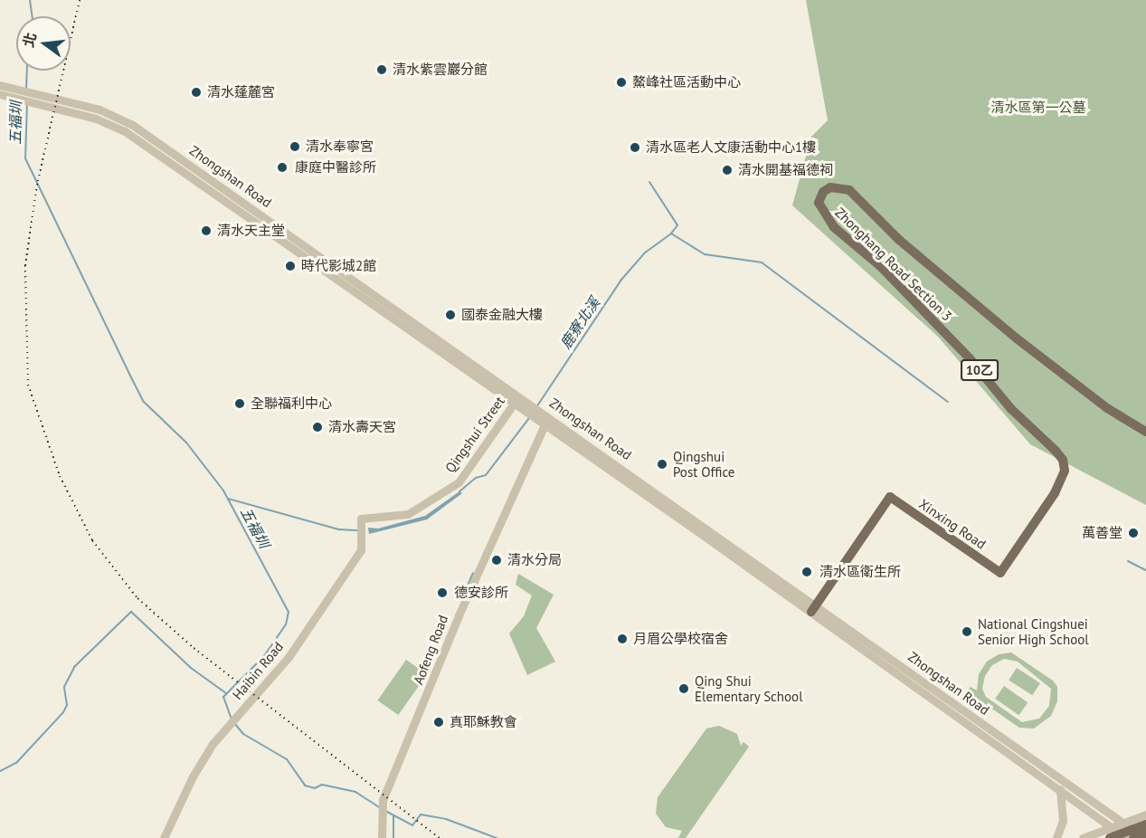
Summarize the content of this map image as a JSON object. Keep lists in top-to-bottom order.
{
  "streets": {
    "main road": ["Zhonghang Road Section 3", "10乙", "Xinxing Road"],
    "street": [
      "Zhongshan Road",
      "Qingshui Street",
      "Aofeng Road",
      "Haibin Road"
    ]
  },
  "crossings": [
    ["Zhongshan Road", "Qingshui Street"],
    ["Zhongshan Road", "Xinxing Road"],
    ["Zhongshan Road", "Aofeng Road"],
    ["Zhonghang Road Section 3", "Xinxing Road"],
    ["Qingshui Street", "Haibin Road"]
  ],
  "water": ["五福圳", "鹿寮北溪"],
  "parks": ["清水區第一公墓"],
  "places": [
    "清水紫雲巖分館",
    "鰲峰社區活動中心",
    "清水蓬麓宮",
    "清水奉寧宮",
    "清水區老人文康活動中心1樓",
    "康庭中醫診所",
    "清水開基福德祠",
    "清水天主堂",
    "時代影城2館",
    "國泰金融大樓",
    "全聯福利中心",
    "清水壽天宮",
    "Qingshui Post Office",
    "萬善堂",
    "清水分局",
    "清水區衛生所",
    "德安診所",
    "National Cingshuei Senior High School",
    "月眉公學校宿舍",
    "Qing Shui Elementary School",
    "真耶穌教會"
  ],
  "north": "left"
}
